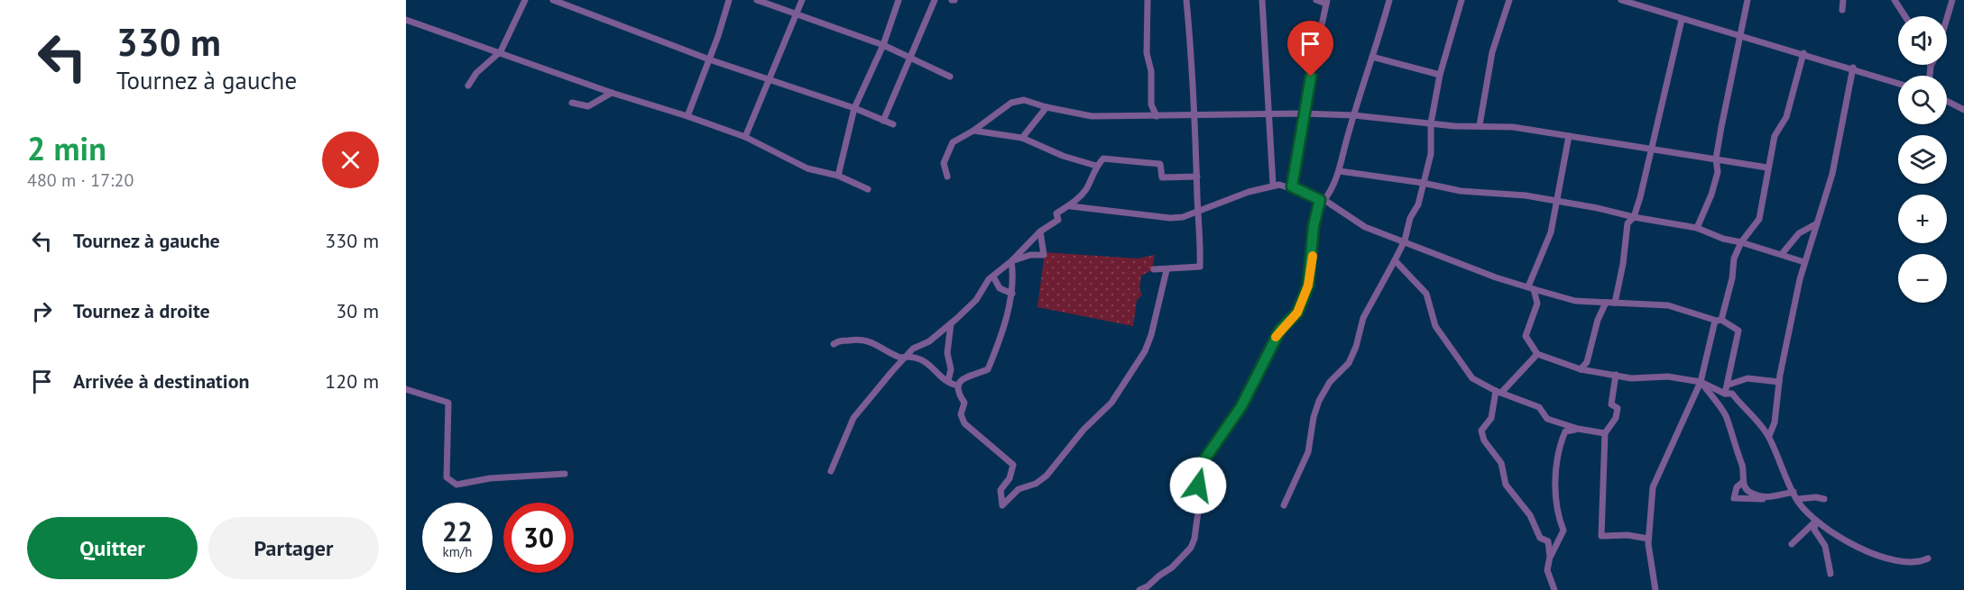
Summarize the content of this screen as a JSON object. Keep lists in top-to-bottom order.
{
  "page": {
    "turn": ["330 m", "Tournez à gauche"],
    "map_buttons": ["+", "−"],
    "heading": ["2 min", "480 m · 17:20"],
    "list": [
      {
        "name": "Tournez à gauche",
        "value": "330 m"
      },
      {
        "name": "Tournez à droite",
        "value": "30 m"
      },
      {
        "name": "Arrivée à destination",
        "value": "120 m"
      }
    ],
    "speed": "22 km/h",
    "limit": "30",
    "buttons": ["Quitter", "Partager"]
  }
}
